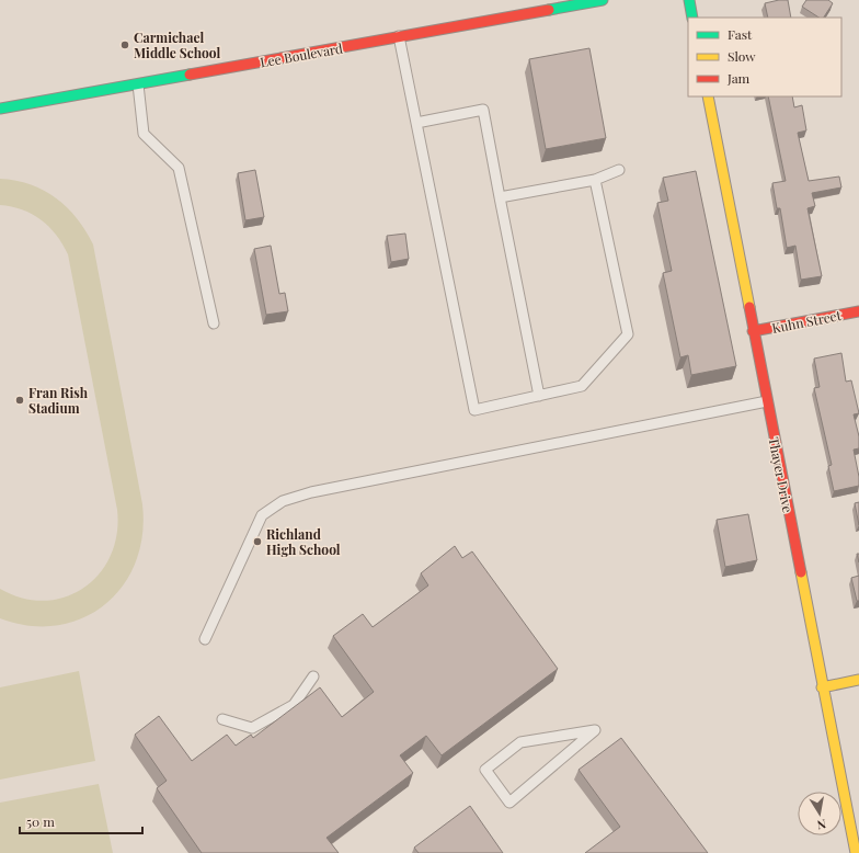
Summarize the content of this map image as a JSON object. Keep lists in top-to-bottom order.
{
  "streets": {
    "street": ["Lee Boulevard", "Kuhn Street", "Thayer Drive"]
  },
  "crossings": [
    ["Kuhn Street", "Thayer Drive"]
  ],
  "places": ["Carmichael Middle School", "Fran Rish Stadium", "Richland High School"],
  "legend": ["Fast", "Slow", "Jam"],
  "scale_bar": "50 m",
  "north": "bottom"
}
